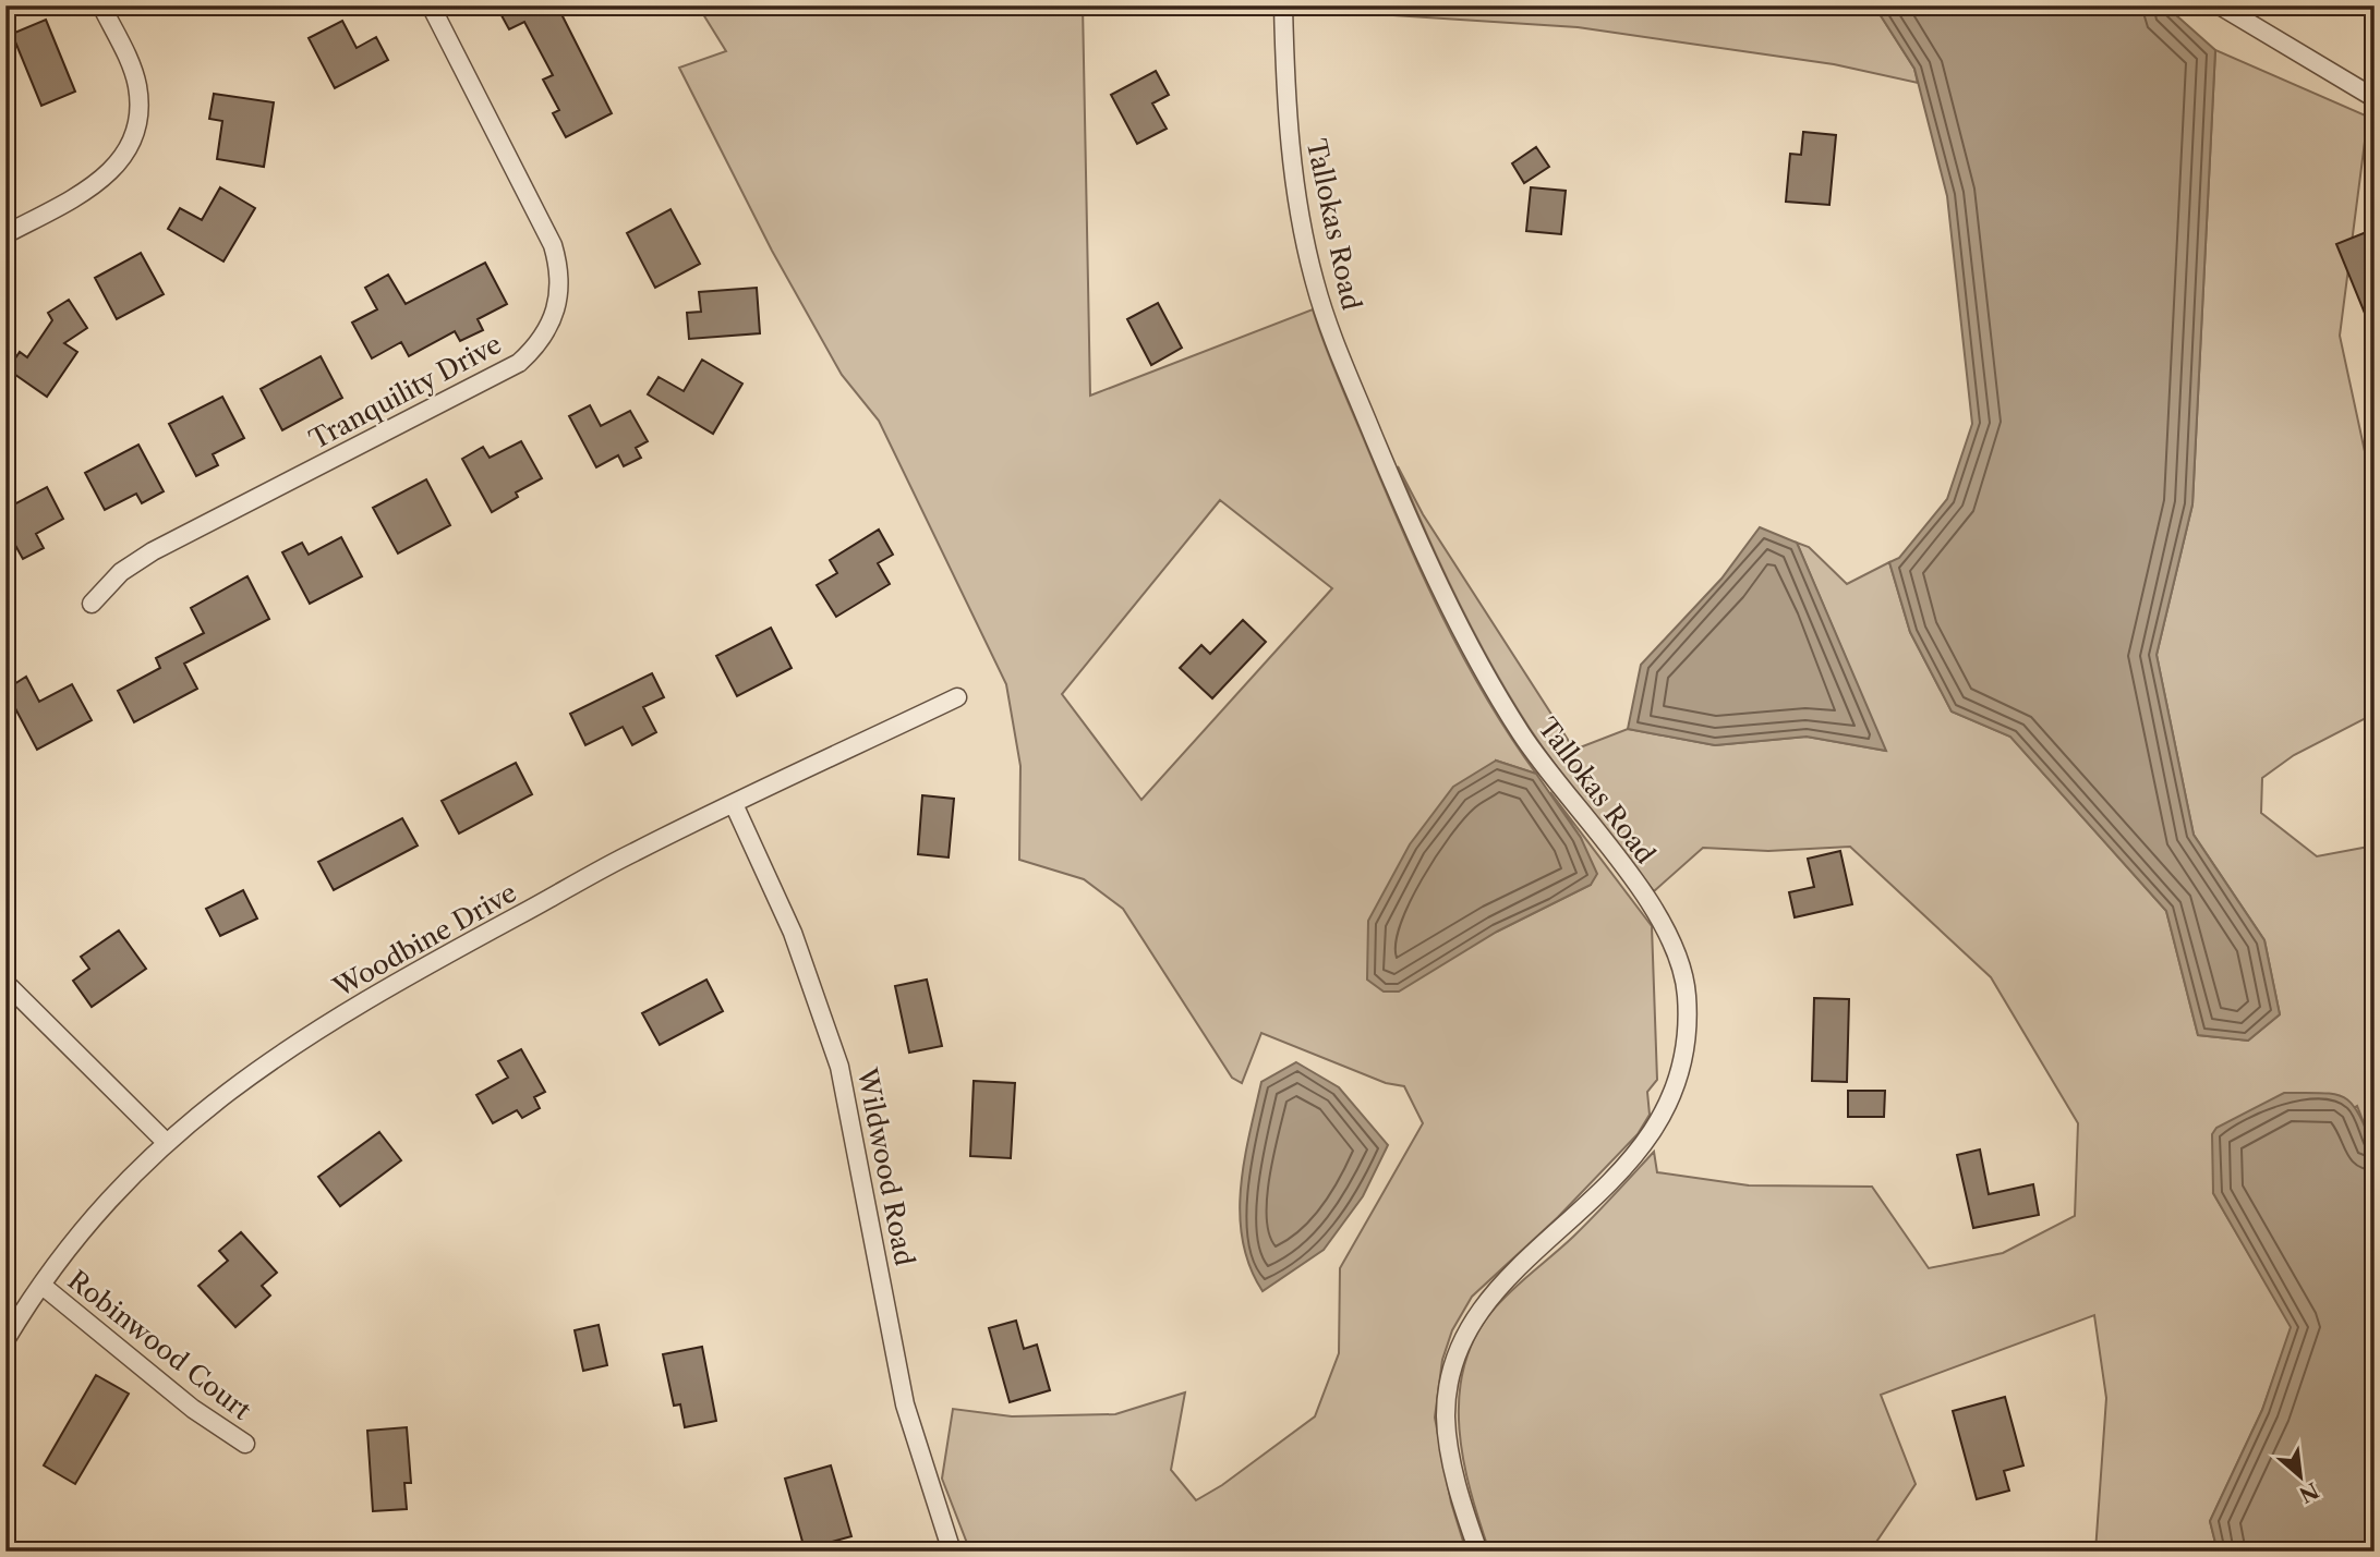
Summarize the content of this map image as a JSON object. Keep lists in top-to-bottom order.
{
  "streets": {
    "street": [
      "Tallokas Road",
      "Tranquility Drive",
      "Woodbine Drive",
      "Wildwood Road",
      "Robinwood Court"
    ]
  },
  "crossings": [
    ["Woodbine Drive", "Wildwood Road"],
    ["Woodbine Drive", "Robinwood Court"]
  ],
  "north": "bottom right"
}
